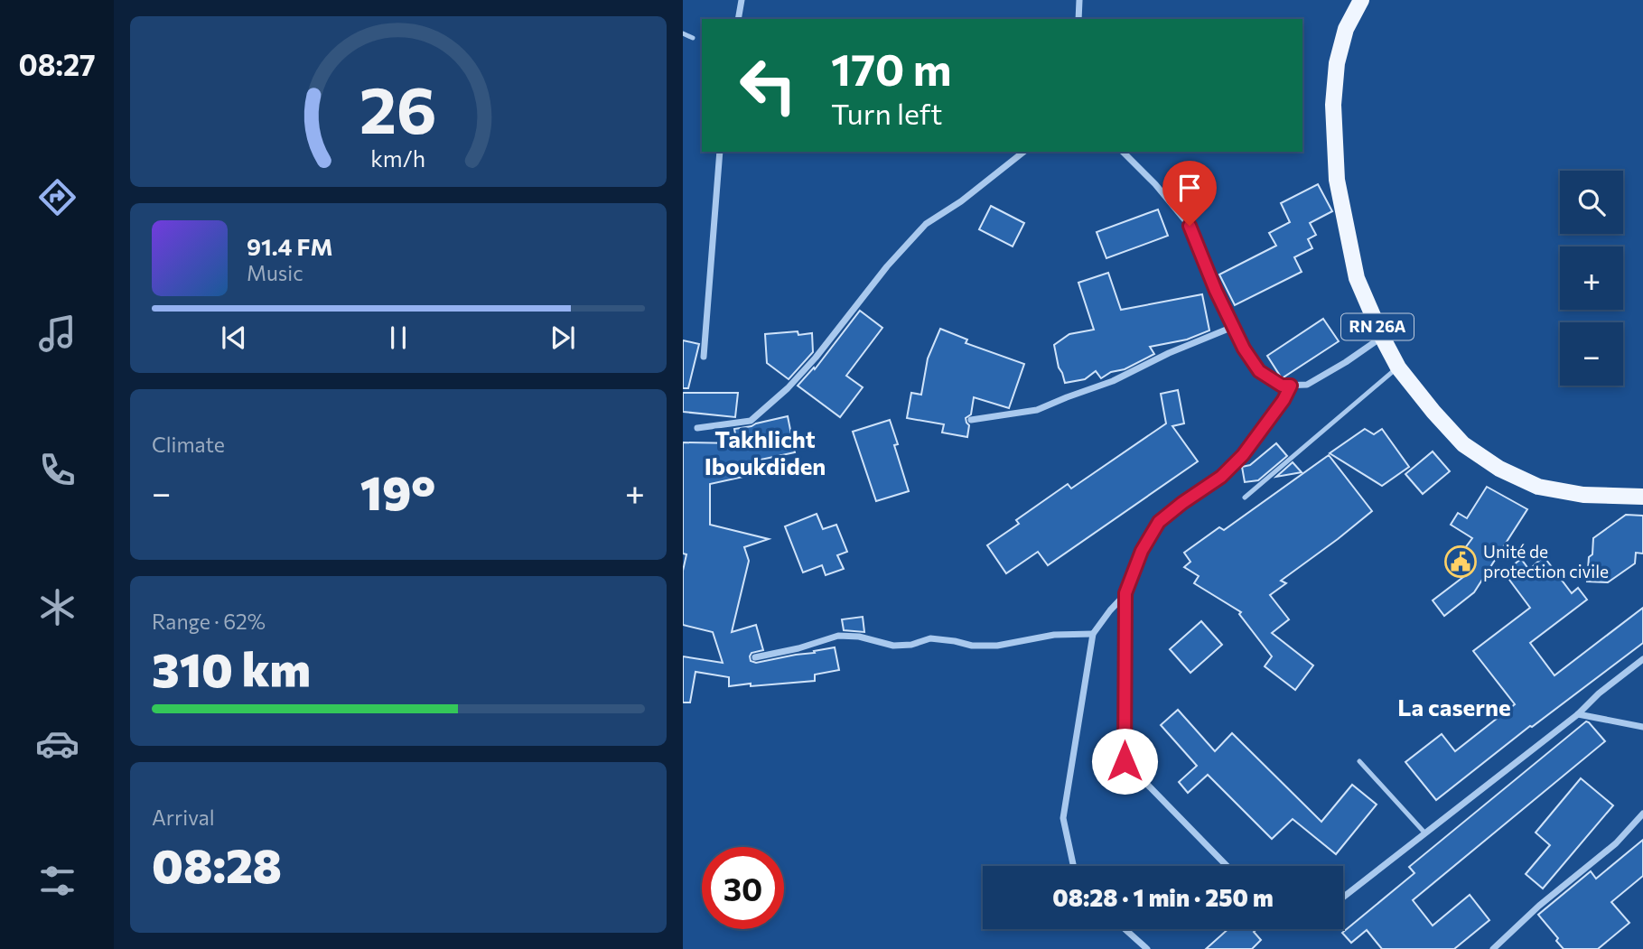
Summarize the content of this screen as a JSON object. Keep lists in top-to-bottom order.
{
  "streets": {
    "main road": ["RN 26A"]
  },
  "districts": ["Takhlicht Iboukdiden", "La caserne"],
  "places": {
    "public building": ["Unité de protection civile"]
  },
  "page": {
    "tabs": "08:27",
    "turn": ["170 m", "Turn left"],
    "map_buttons": ["+", "−"],
    "song": ["91.4 FM", "Music"],
    "tile": [
      "Climate",
      ["Range · 62%", "310 km"],
      ["Arrival", "08:28"]
    ],
    "heat": ["−", "19°", "+"],
    "limit": "30",
    "trip": "08:28 · 1 min · 250 m",
    "gauge": ["26", "km/h"]
  }
}
